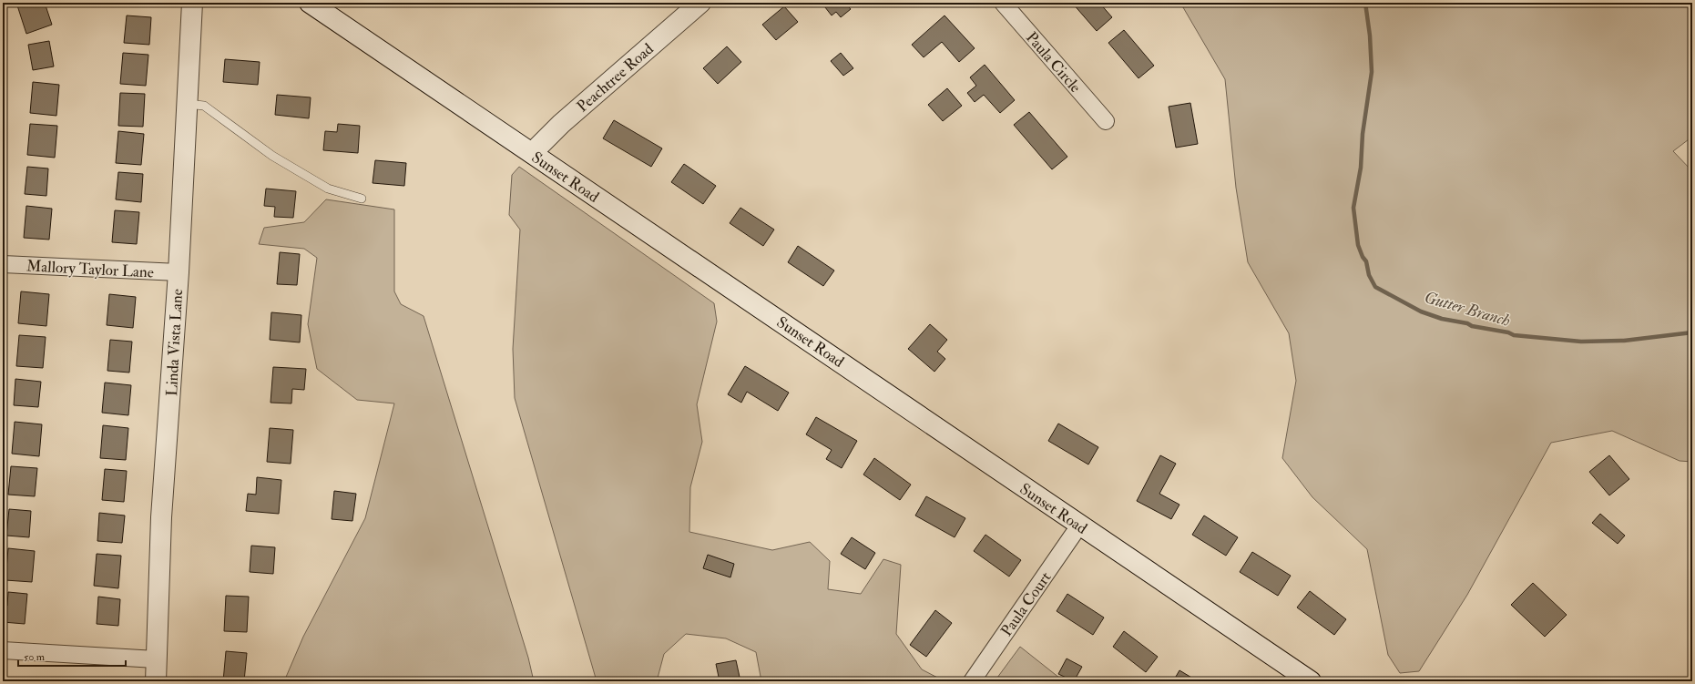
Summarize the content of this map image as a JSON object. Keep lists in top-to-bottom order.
{
  "streets": {
    "main road": ["Peachtree Road", "Sunset Road", "Linda Vista Lane"],
    "street": ["Paula Circle", "Mallory Taylor Lane", "Paula Court"]
  },
  "crossings": [
    ["Peachtree Road", "Sunset Road"],
    ["Sunset Road", "Paula Court"],
    ["Mallory Taylor Lane", "Linda Vista Lane"]
  ],
  "water": ["Gutter Branch"],
  "scale_bar": "50 m"
}
